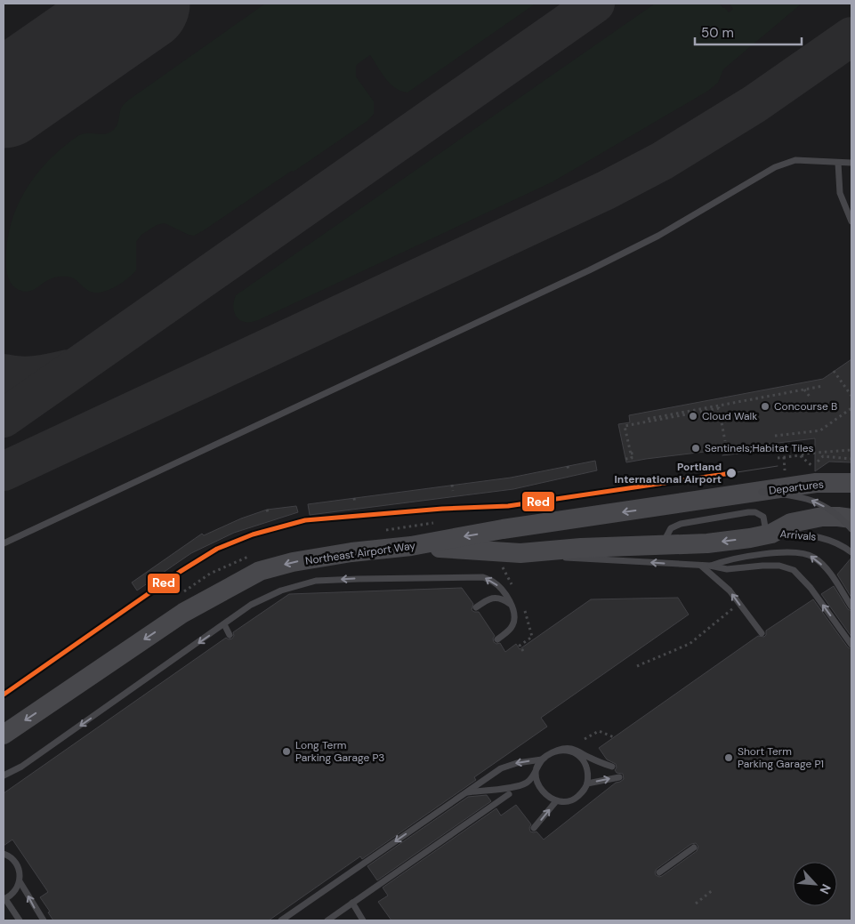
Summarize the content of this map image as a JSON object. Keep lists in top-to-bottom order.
{
  "streets": {
    "main road": ["Departures", "Arrivals", "Northeast Airport Way"]
  },
  "crossings": [
    ["Departures", "Northeast Airport Way"]
  ],
  "one_way": ["Departures"],
  "places": [
    "Concourse B",
    "Cloud Walk",
    "Sentinels;Habitat Tiles",
    "Portland International Airport",
    "Long Term Parking Garage P3",
    "Short Term Parking Garage P1"
  ],
  "lines": ["transit line Red"],
  "scale_bar": "50 m",
  "north": "bottom right"
}
